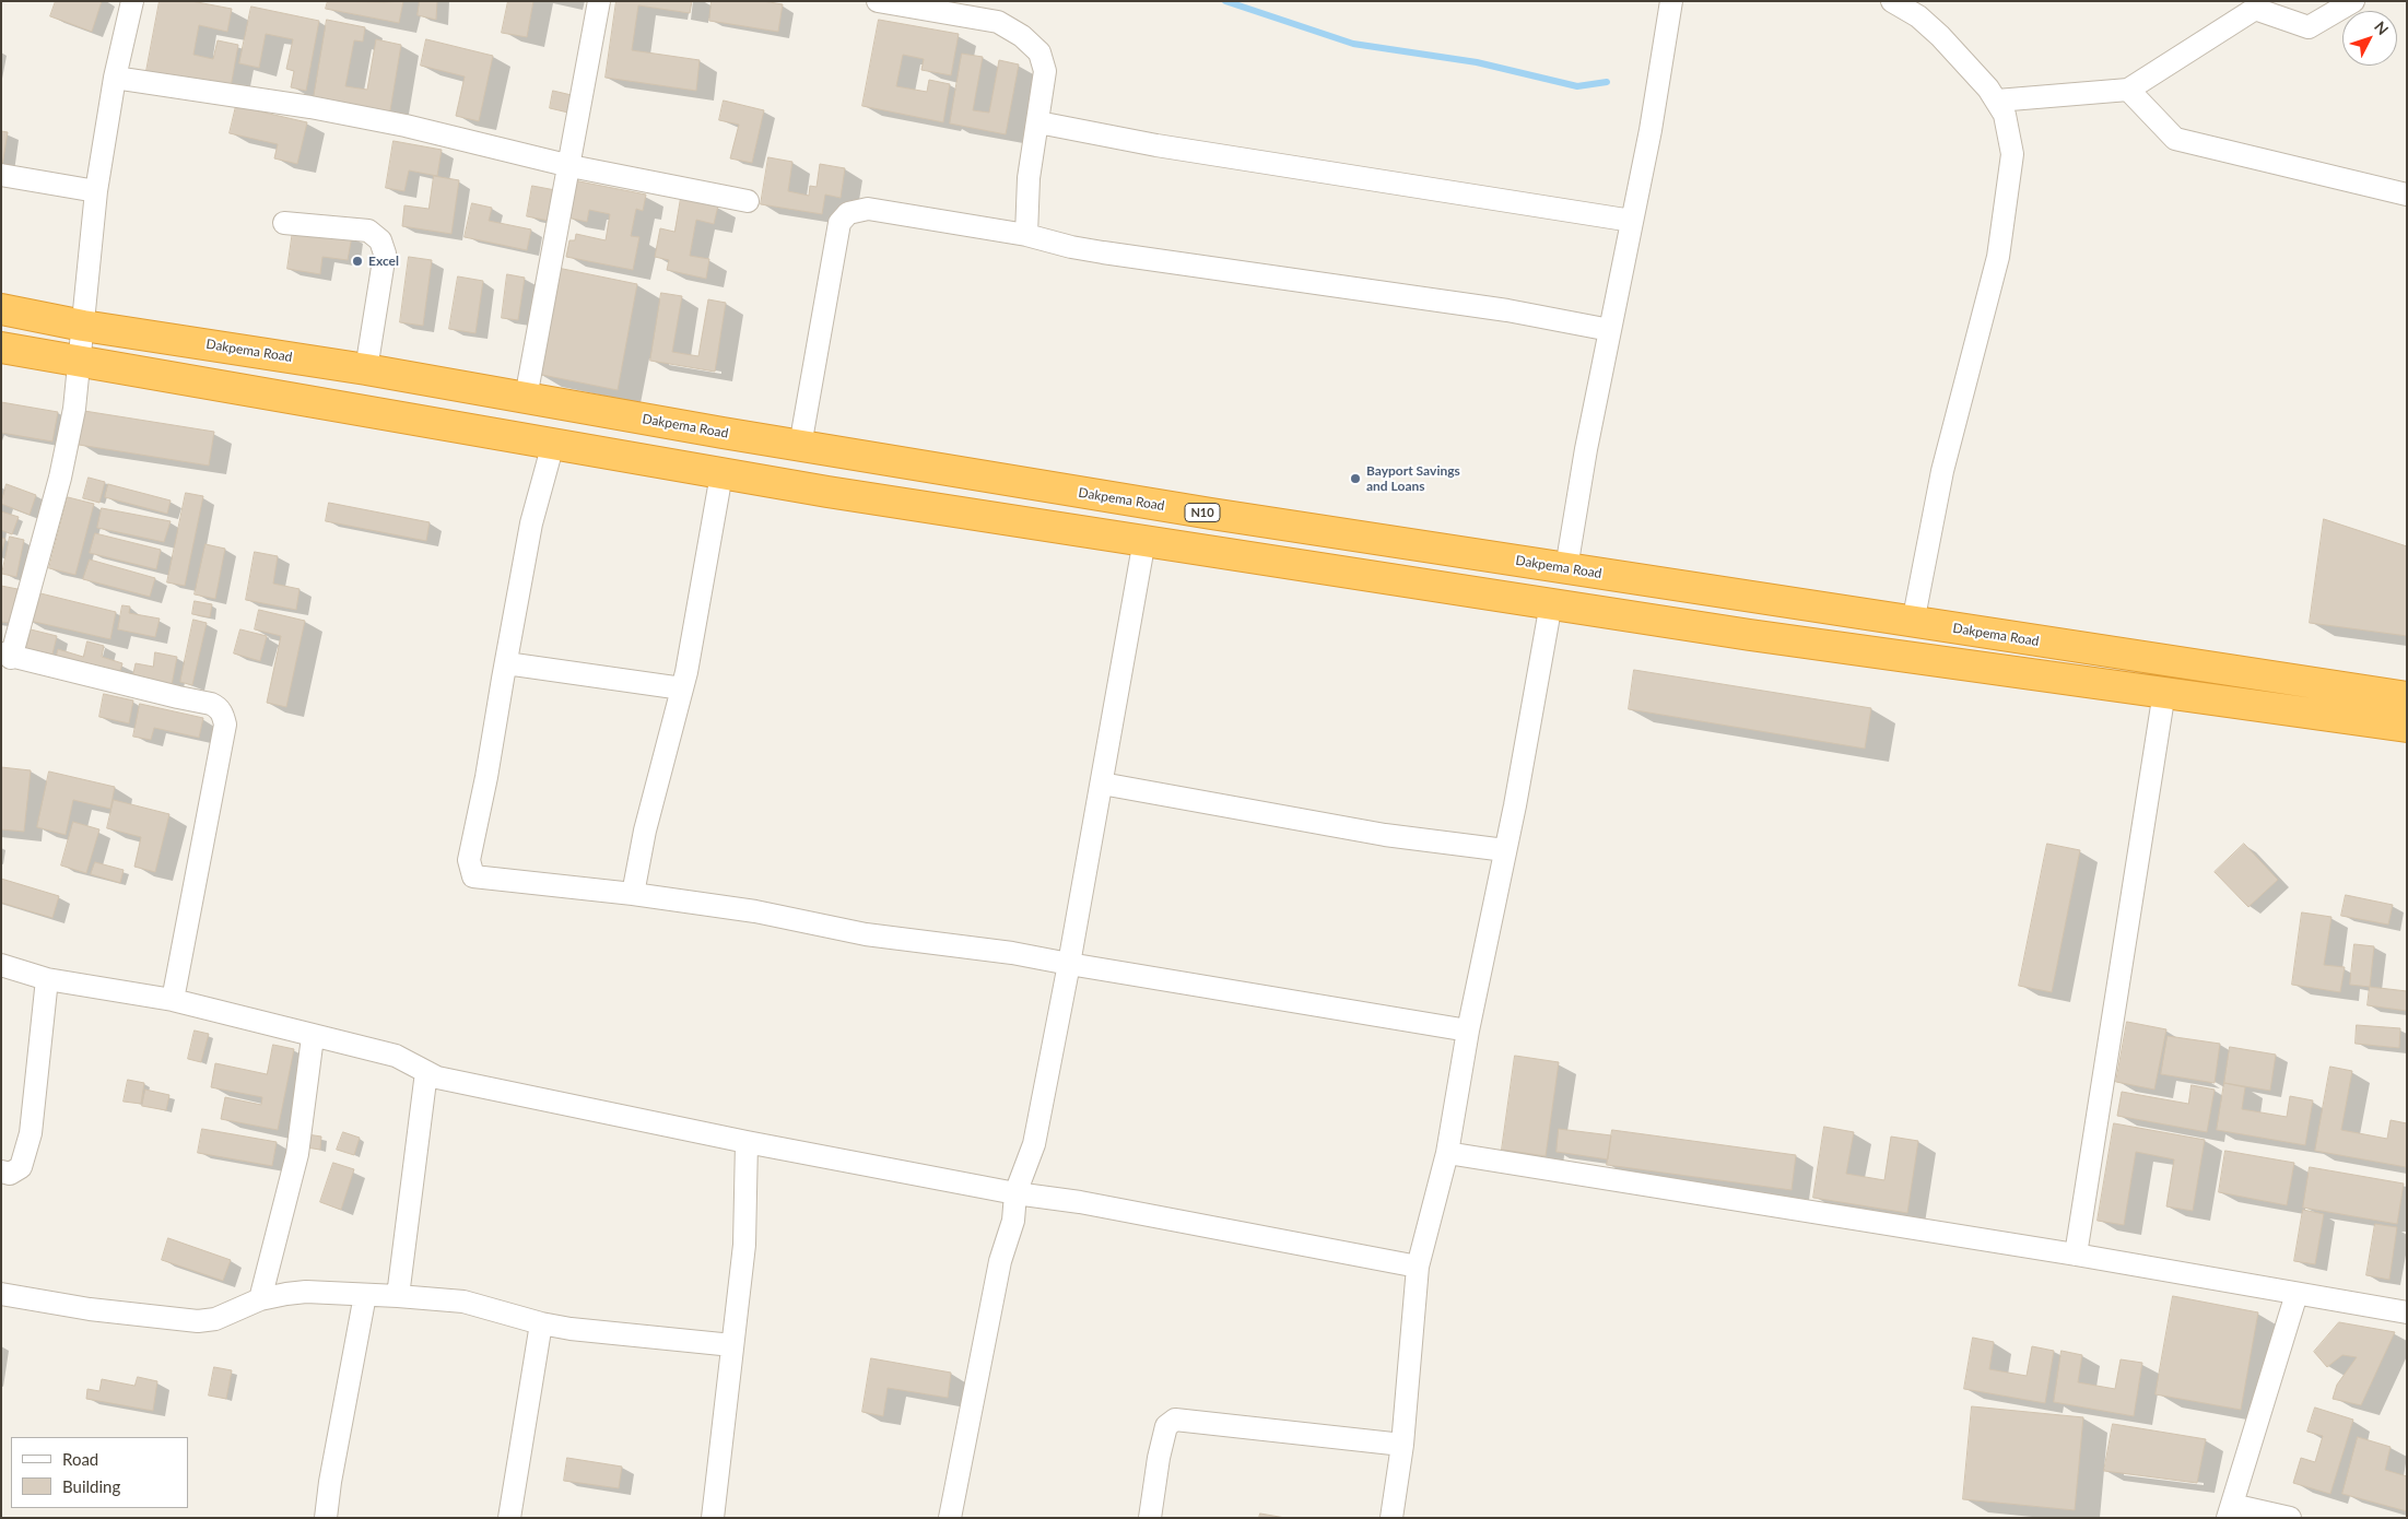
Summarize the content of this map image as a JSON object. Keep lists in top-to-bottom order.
{
  "streets": {
    "highway": ["Dakpema Road", "N10"]
  },
  "places": ["Excel", "Bayport Savings and Loans"],
  "legend": ["Road", "Building"],
  "north": "top right"
}
